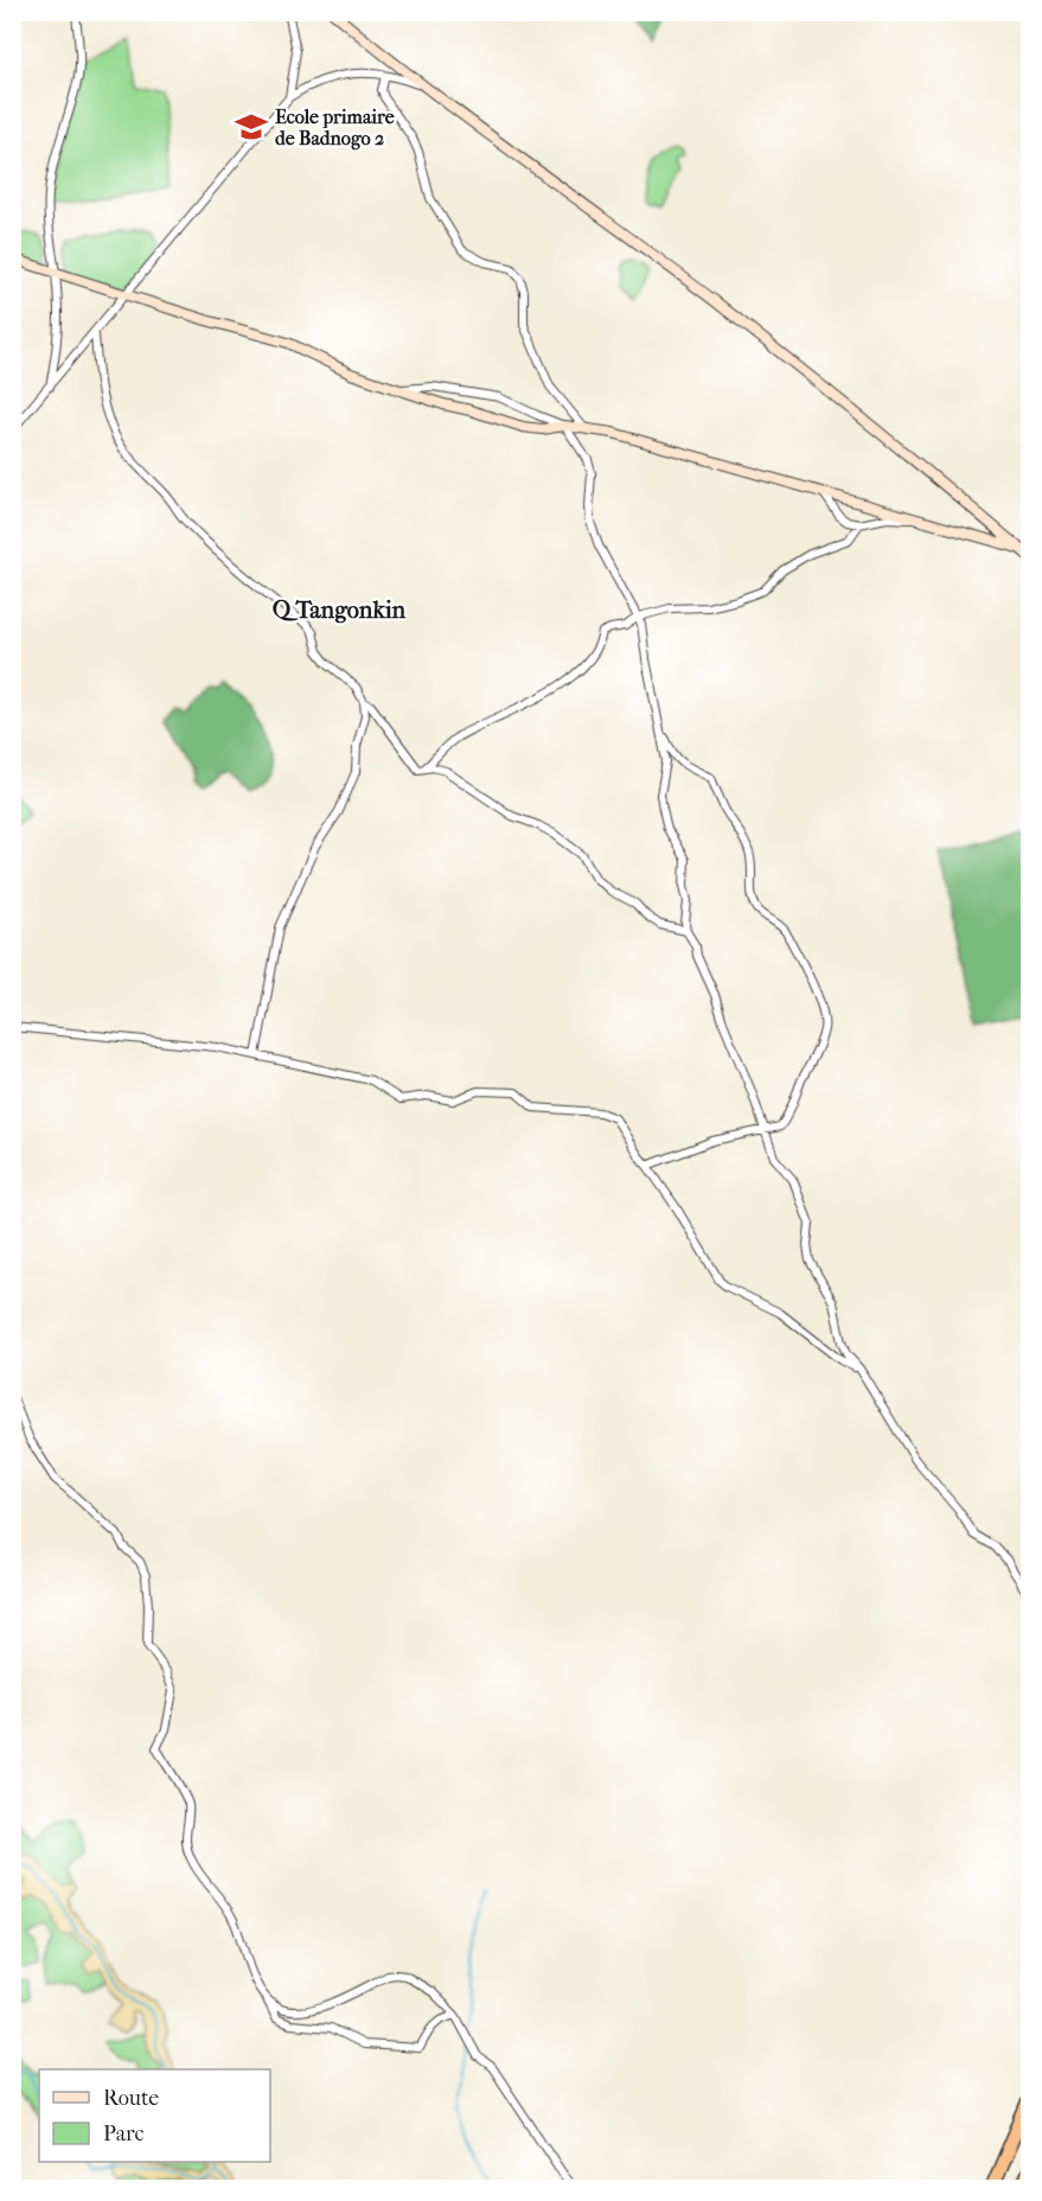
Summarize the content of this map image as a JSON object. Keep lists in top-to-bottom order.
{
  "districts": ["Q Tangonkin"],
  "places": {
    "school or university": ["Ecole primaire de Badnogo 2"]
  },
  "legend": ["Route", "Parc"]
}
